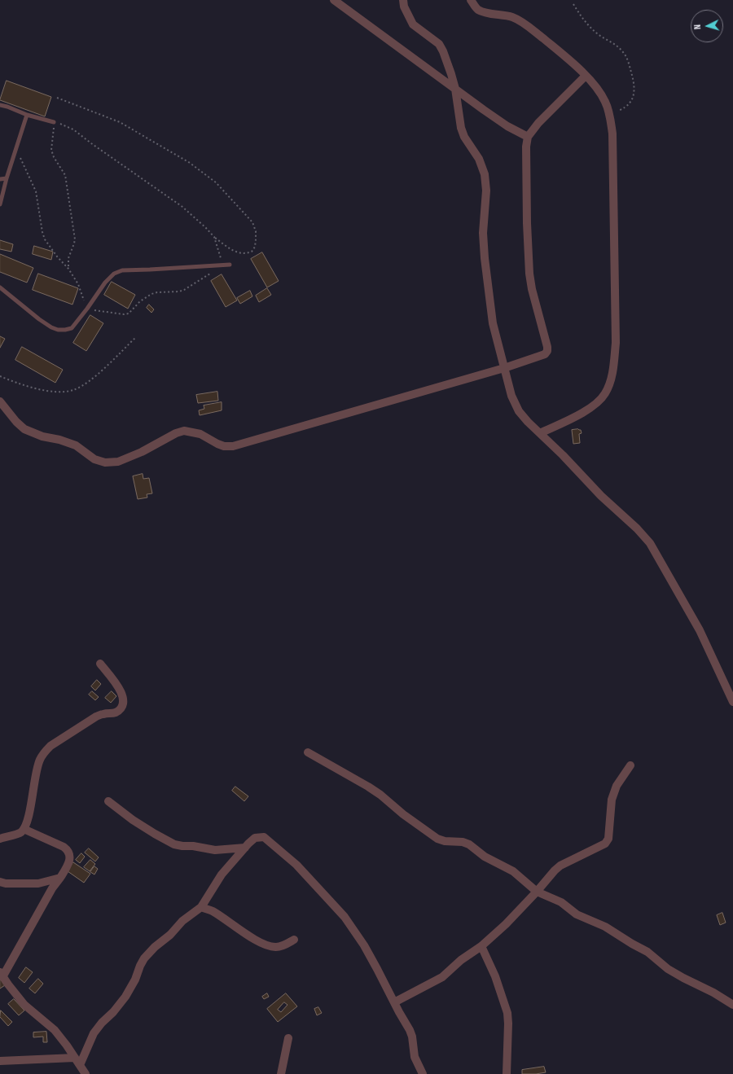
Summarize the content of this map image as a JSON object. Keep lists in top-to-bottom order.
{
  "north": "left"
}
